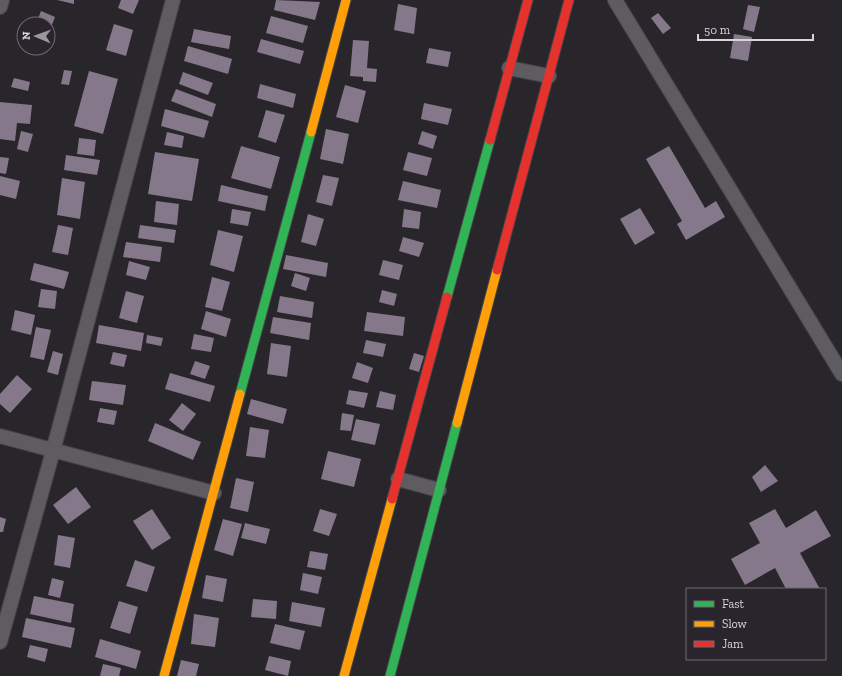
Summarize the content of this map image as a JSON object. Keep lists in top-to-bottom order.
{
  "legend": ["Fast", "Slow", "Jam"],
  "scale_bar": "50 m",
  "north": "left"
}
